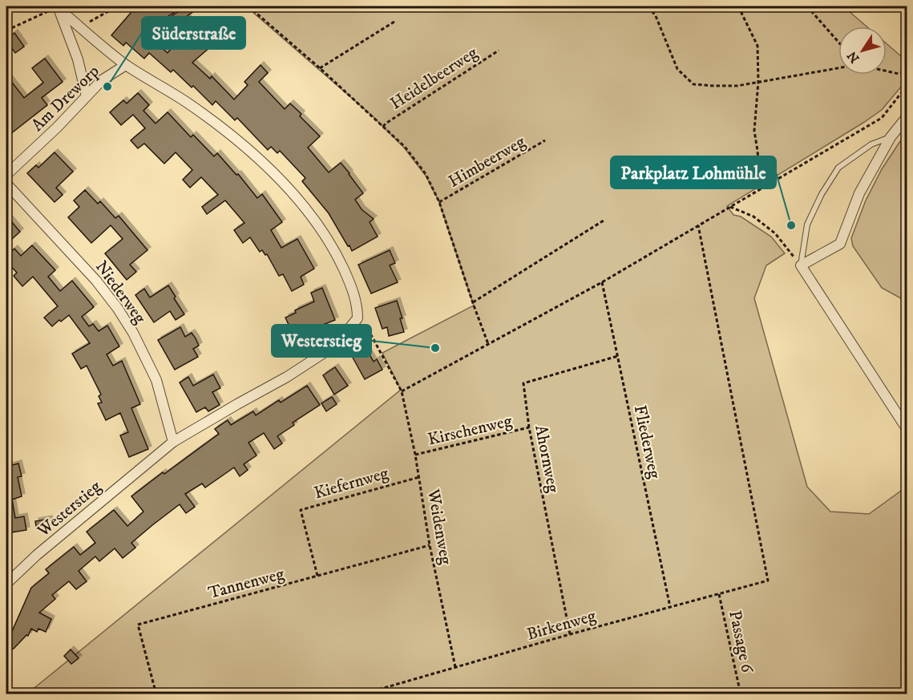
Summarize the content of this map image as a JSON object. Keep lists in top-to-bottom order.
{
  "streets": {
    "street": ["Am Dreworp", "Niederweg", "Westerstieg"],
    "path": [
      "Heidelbeerweg",
      "Himbeerweg",
      "Kirschenweg",
      "Fliederweg",
      "Ahornweg",
      "Kiefernweg",
      "Weidenweg",
      "Tannenweg",
      "Birkenweg",
      "Passage 6"
    ]
  },
  "crossings": [
    ["Niederweg", "Westerstieg"],
    ["Kirschenweg", "Ahornweg"],
    ["Kirschenweg", "Weidenweg"],
    ["Fliederweg", "Ahornweg"],
    ["Fliederweg", "Birkenweg"],
    ["Ahornweg", "Birkenweg"],
    ["Kiefernweg", "Weidenweg"],
    ["Kiefernweg", "Tannenweg"],
    ["Westerstieg", "Weidenweg"],
    ["Weidenweg", "Tannenweg"],
    ["Weidenweg", "Birkenweg"],
    ["Birkenweg", "Passage 6"]
  ],
  "places": ["Süderstraße", "Parkplatz Lohmühle", "Westerstieg"],
  "north": "bottom left"
}
